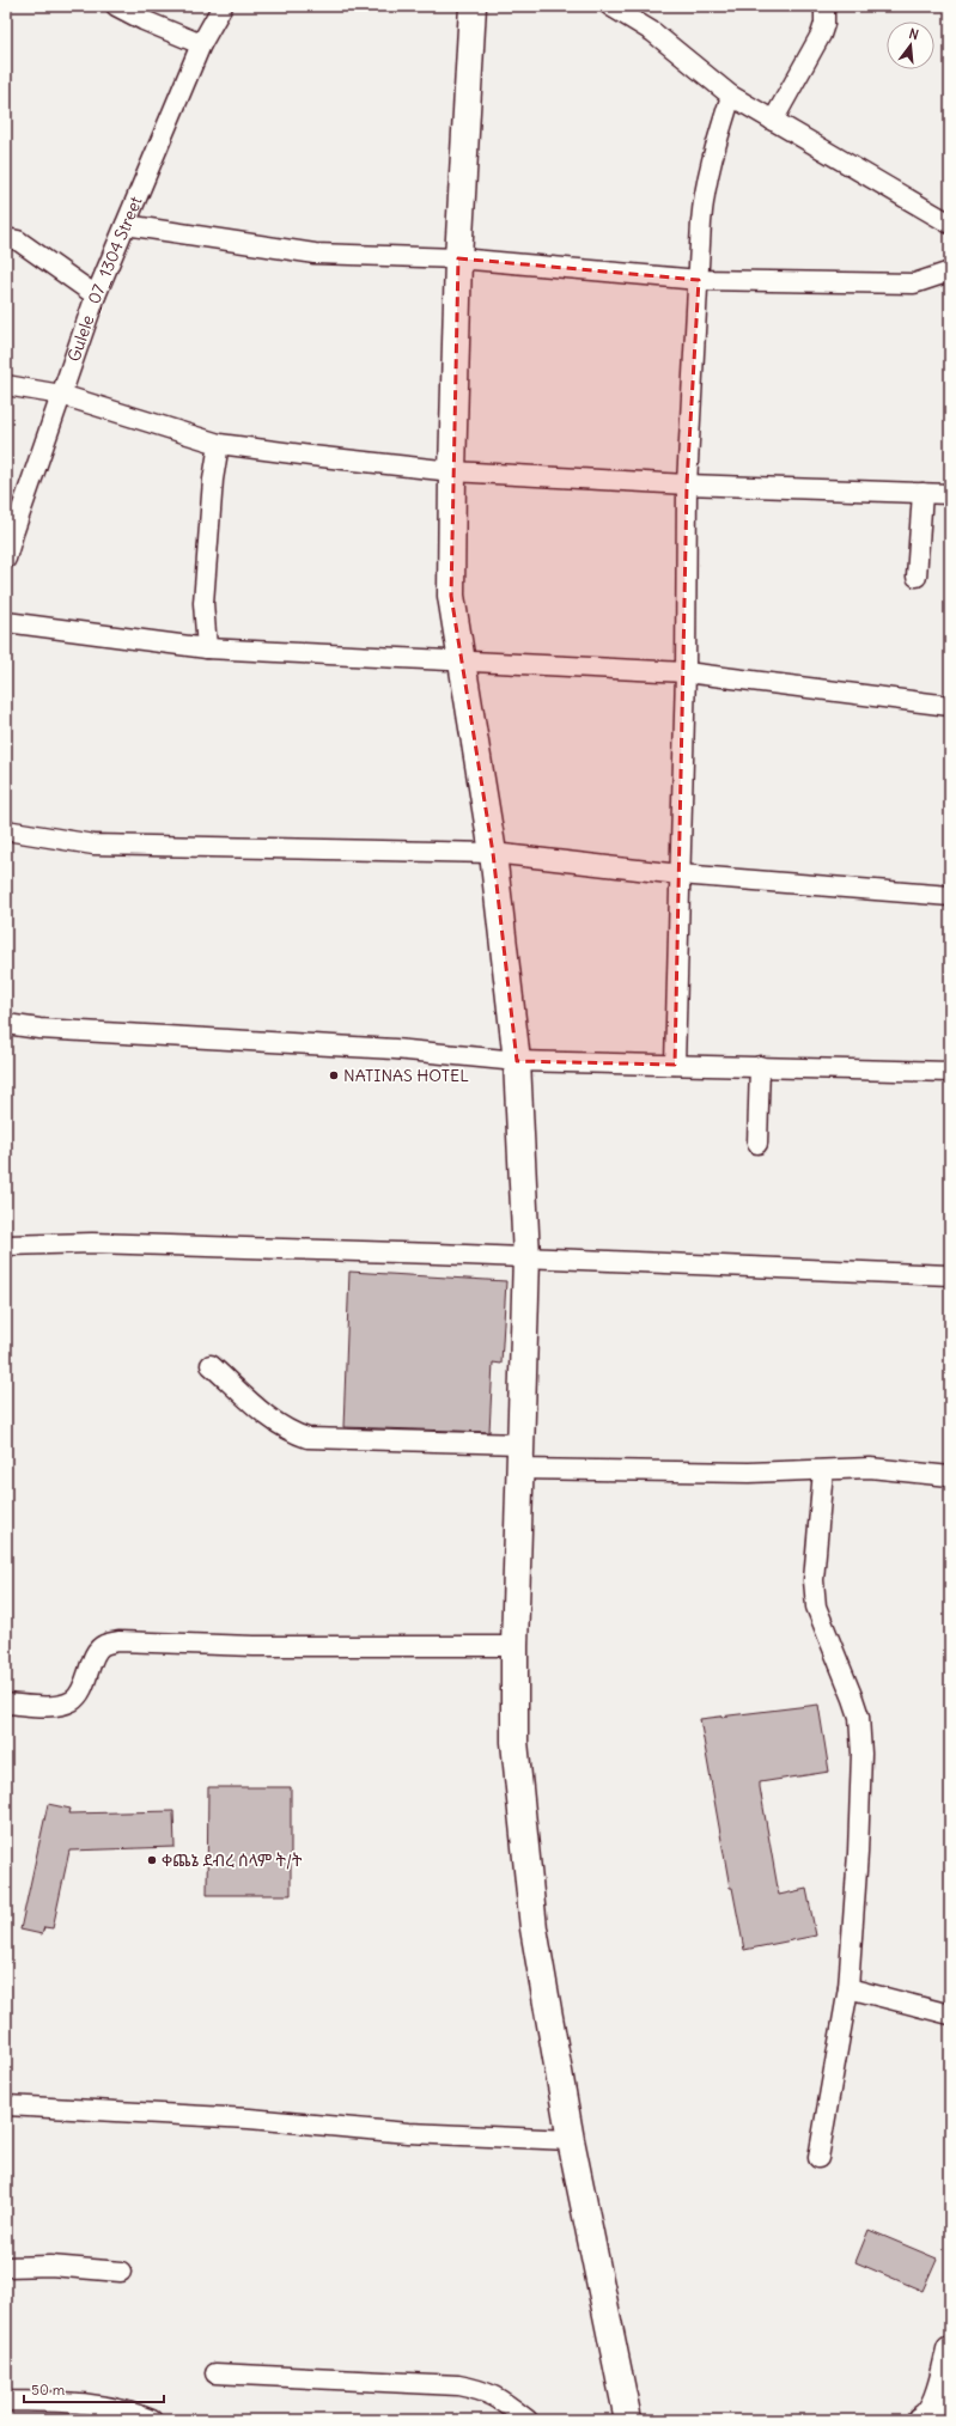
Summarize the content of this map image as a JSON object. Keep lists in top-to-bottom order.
{
  "streets": {
    "street": ["Gulele _07_1304 Street"]
  },
  "places": ["NATINAS HOTEL", "ቀጨኔ ደብረ ሰላም ት/ት"],
  "scale_bar": "50 m",
  "north": "top"
}
